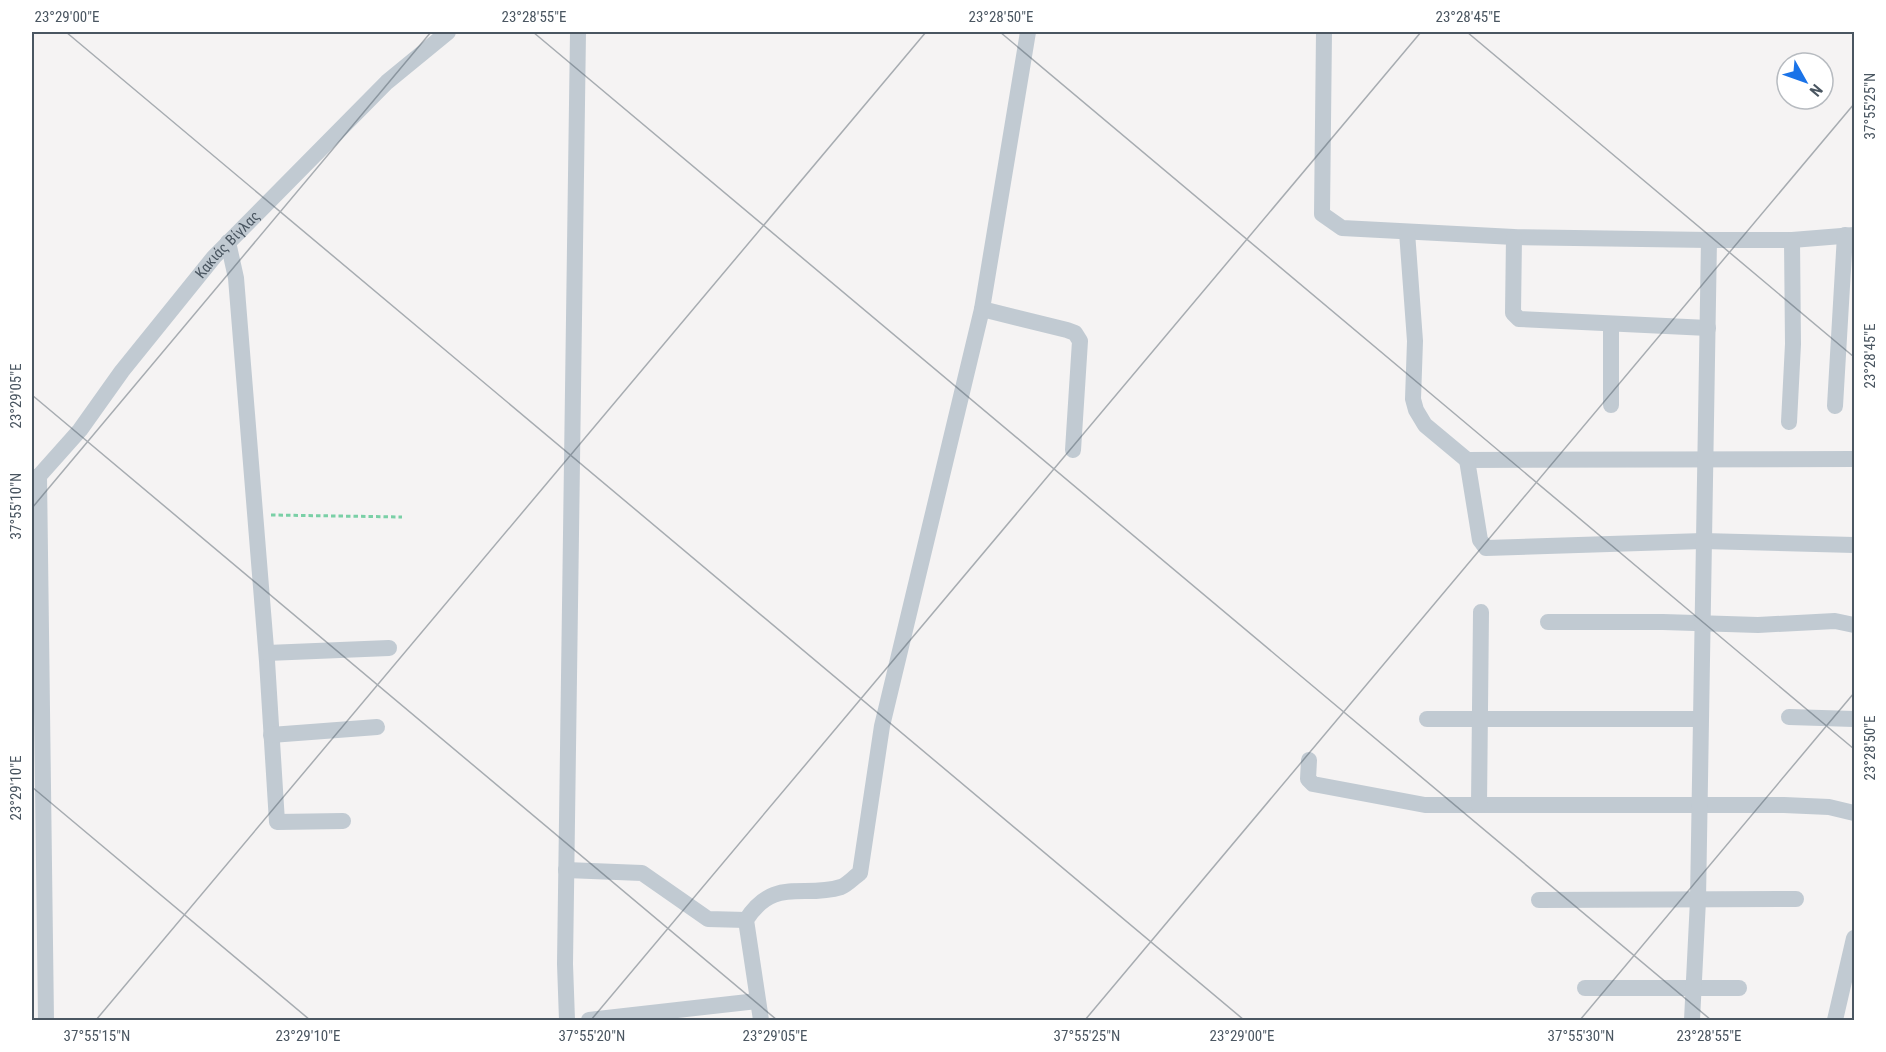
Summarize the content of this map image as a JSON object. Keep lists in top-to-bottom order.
{
  "streets": {
    "street": ["Κακιάς Βίγλας"]
  },
  "north": "bottom right",
  "coordinates": [
    "23°29'00\"E",
    "23°28'55\"E",
    "23°28'50\"E",
    "23°28'45\"E",
    "37°55'25\"N",
    "23°29'05\"E",
    "37°55'10\"N",
    "23°29'10\"E",
    "37°55'15\"N",
    "37°55'20\"N",
    "37°55'30\"N"
  ]
}
